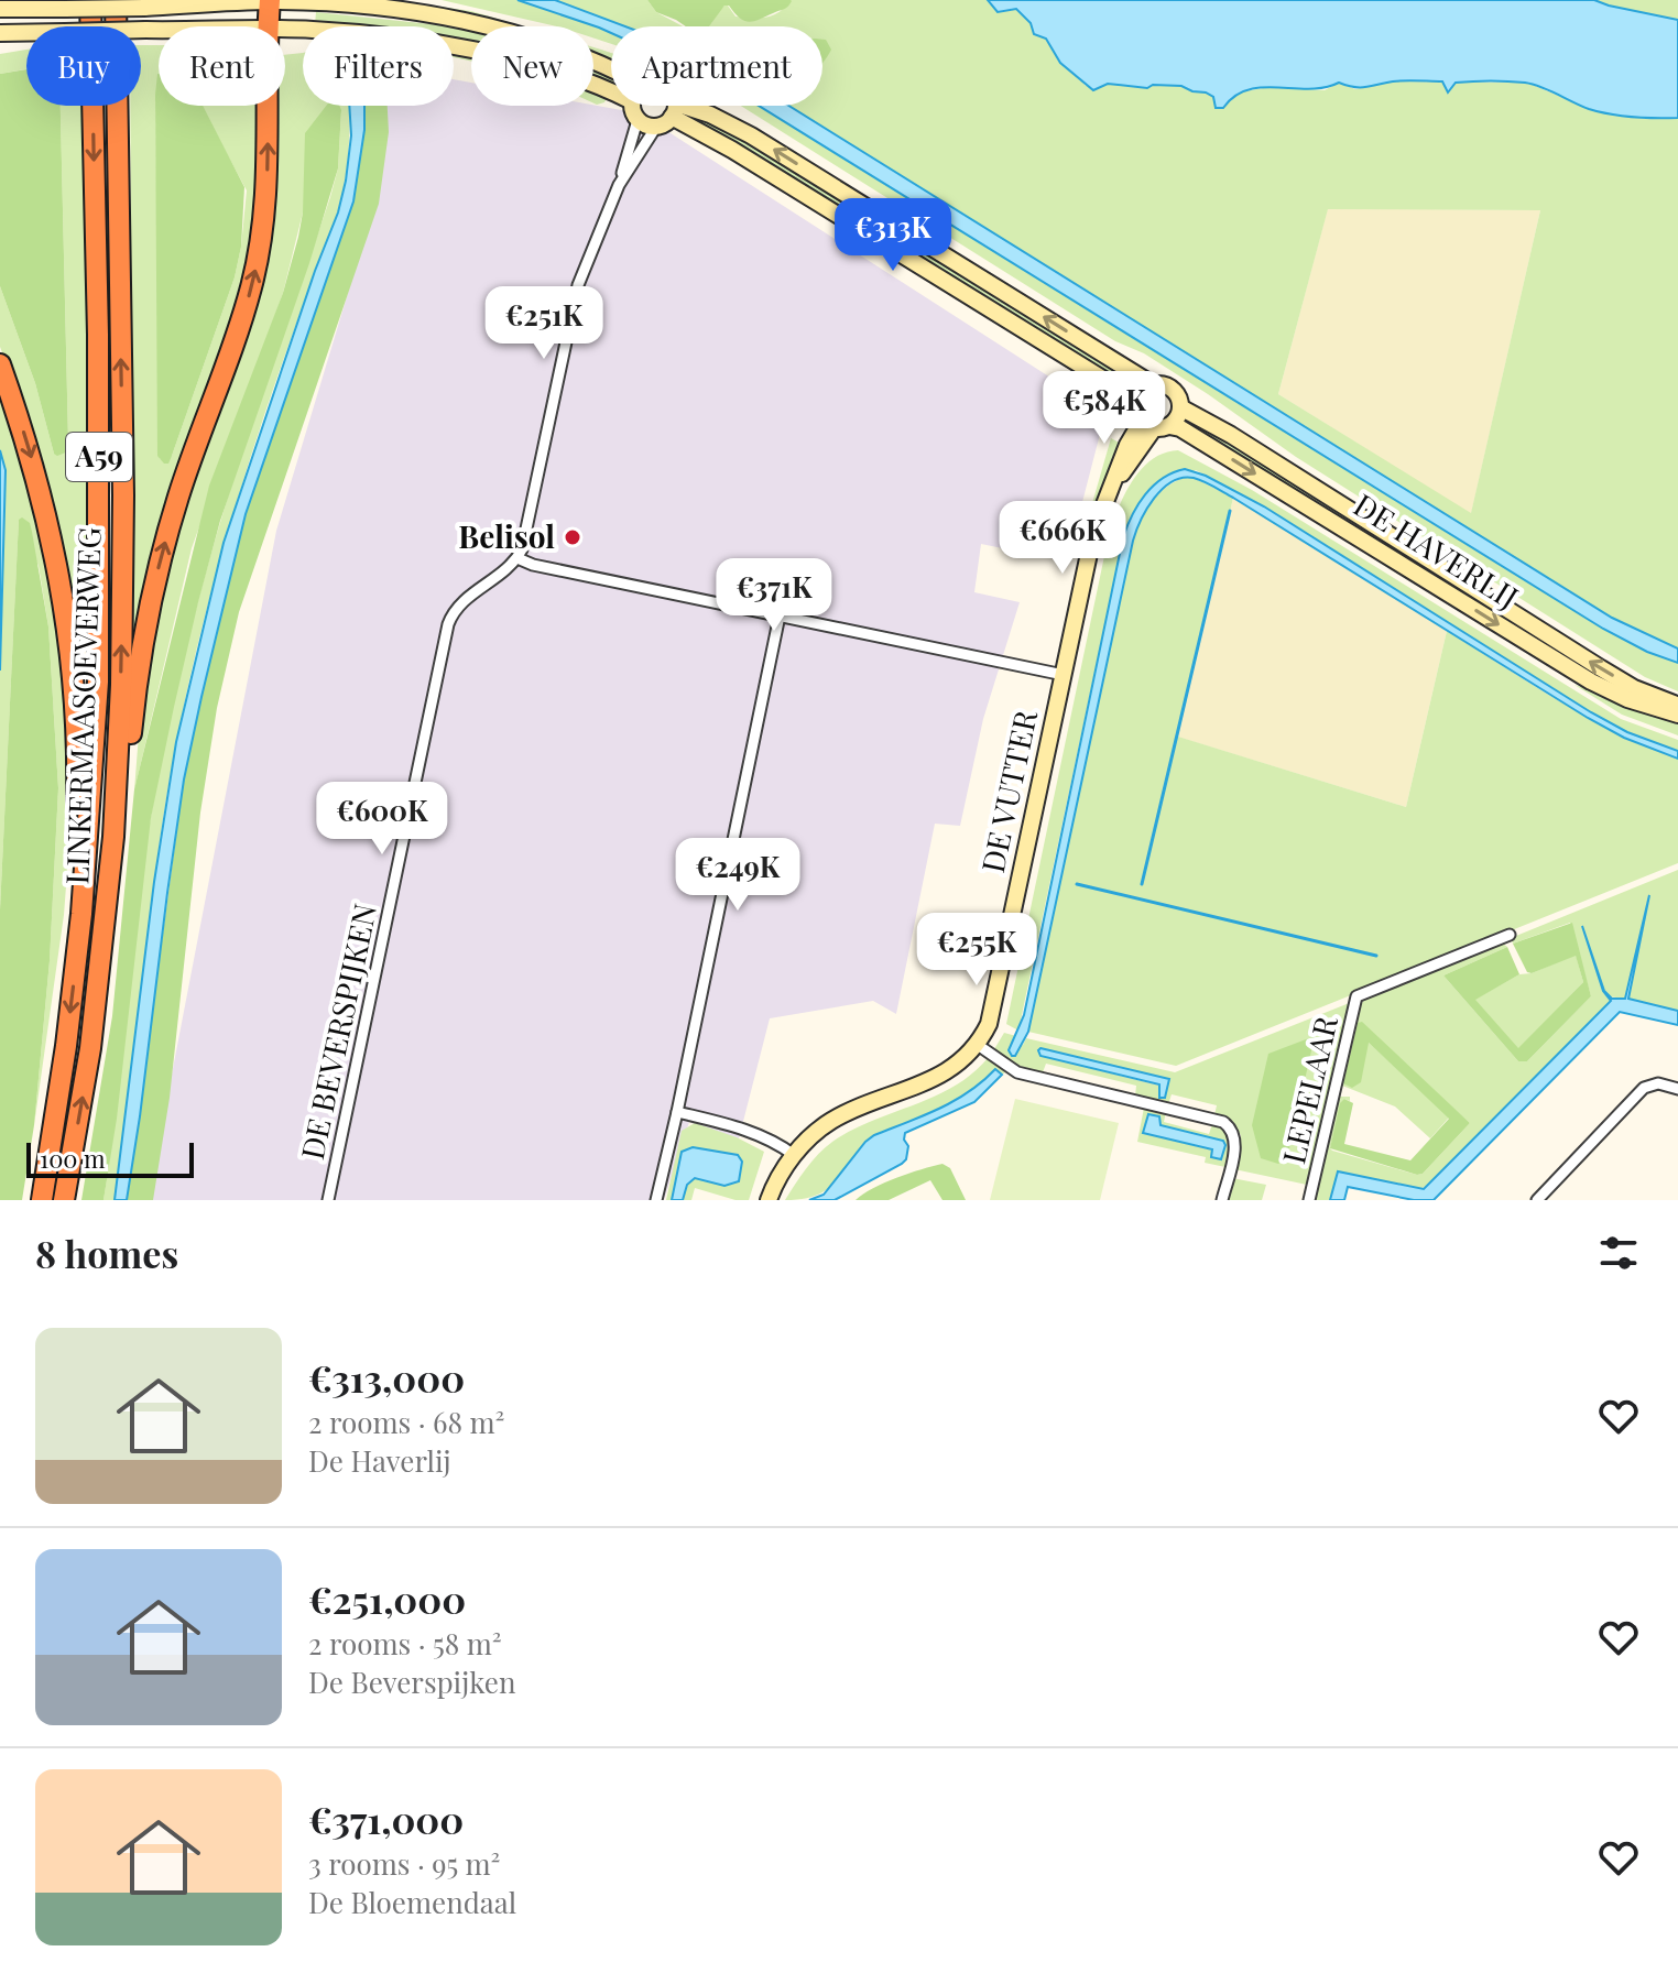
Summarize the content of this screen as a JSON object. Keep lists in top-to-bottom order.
{
  "streets": {
    "highway": ["A59", "LINKERMAASOEVERWEG"],
    "street": [
      "DE HAVERLIJ",
      "DE VUTTER",
      "DE BEVERSPIJKEN",
      "LEPELAAR"
    ]
  },
  "crossings": [
    ["A59", "LINKERMAASOEVERWEG"],
    ["DE HAVERLIJ", "DE VUTTER"]
  ],
  "places": ["Belisol"],
  "scale_bar": "100 m",
  "page": {
    "chip": [
      "Buy",
      "Rent",
      "Filters",
      "New",
      "Apartment"
    ],
    "price": [
      "€313K",
      "€251K",
      "€584K",
      "€666K",
      "€371K",
      "€600K",
      "€249K",
      "€255K"
    ],
    "scale": "100 m",
    "heading": "8 homes",
    "list": [
      {
        "name": "€313,000",
        "note": "2 rooms · 68 m² · De Haverlij"
      },
      {
        "name": "€251,000",
        "note": "2 rooms · 58 m² · De Beverspijken"
      },
      {
        "name": "€371,000",
        "note": "3 rooms · 95 m² · De Bloemendaal"
      }
    ]
  }
}
